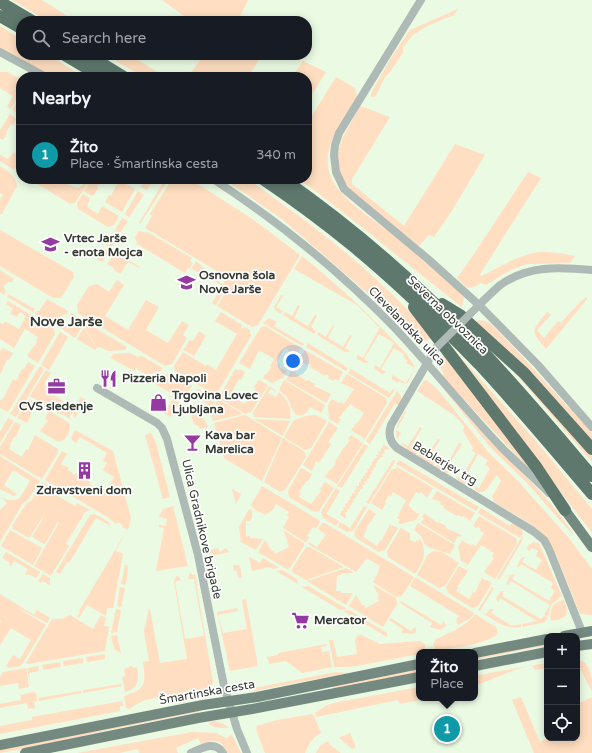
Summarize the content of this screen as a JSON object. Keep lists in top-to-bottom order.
{
  "streets": {
    "highway": ["Severna obvoznica"],
    "main road": ["Šmartinska cesta"],
    "street": ["Clevelandska ulica", "Beblerjev trg", "Ulica Gradnikove brigade"]
  },
  "crossings": [
    ["Clevelandska ulica", "Beblerjev trg"],
    ["Ulica Gradnikove brigade", "Šmartinska cesta"]
  ],
  "districts": ["Nove Jarše"],
  "places": {
    "school or university": ["Vrtec Jarše - enota Mojca", "Osnovna šola Nove Jarše"],
    "restaurant": ["Pizzeria Napoli"],
    "office": ["CVS sledenje"],
    "shop": ["Trgovina Lovec Ljubljana"],
    "bar": ["Kava bar Marelica"],
    "building": ["Zdravstveni dom"],
    "supermarket": ["Mercator"]
  },
  "page": {
    "search": "Search here",
    "heading": "Nearby",
    "list": [
      {
        "mark": "1",
        "name": "Žito",
        "note": "Place · Šmartinska cesta",
        "value": "340 m"
      }
    ],
    "map_buttons": ["+", "−"],
    "popup": ["Žito", "Place"],
    "pins": "1"
  }
}
